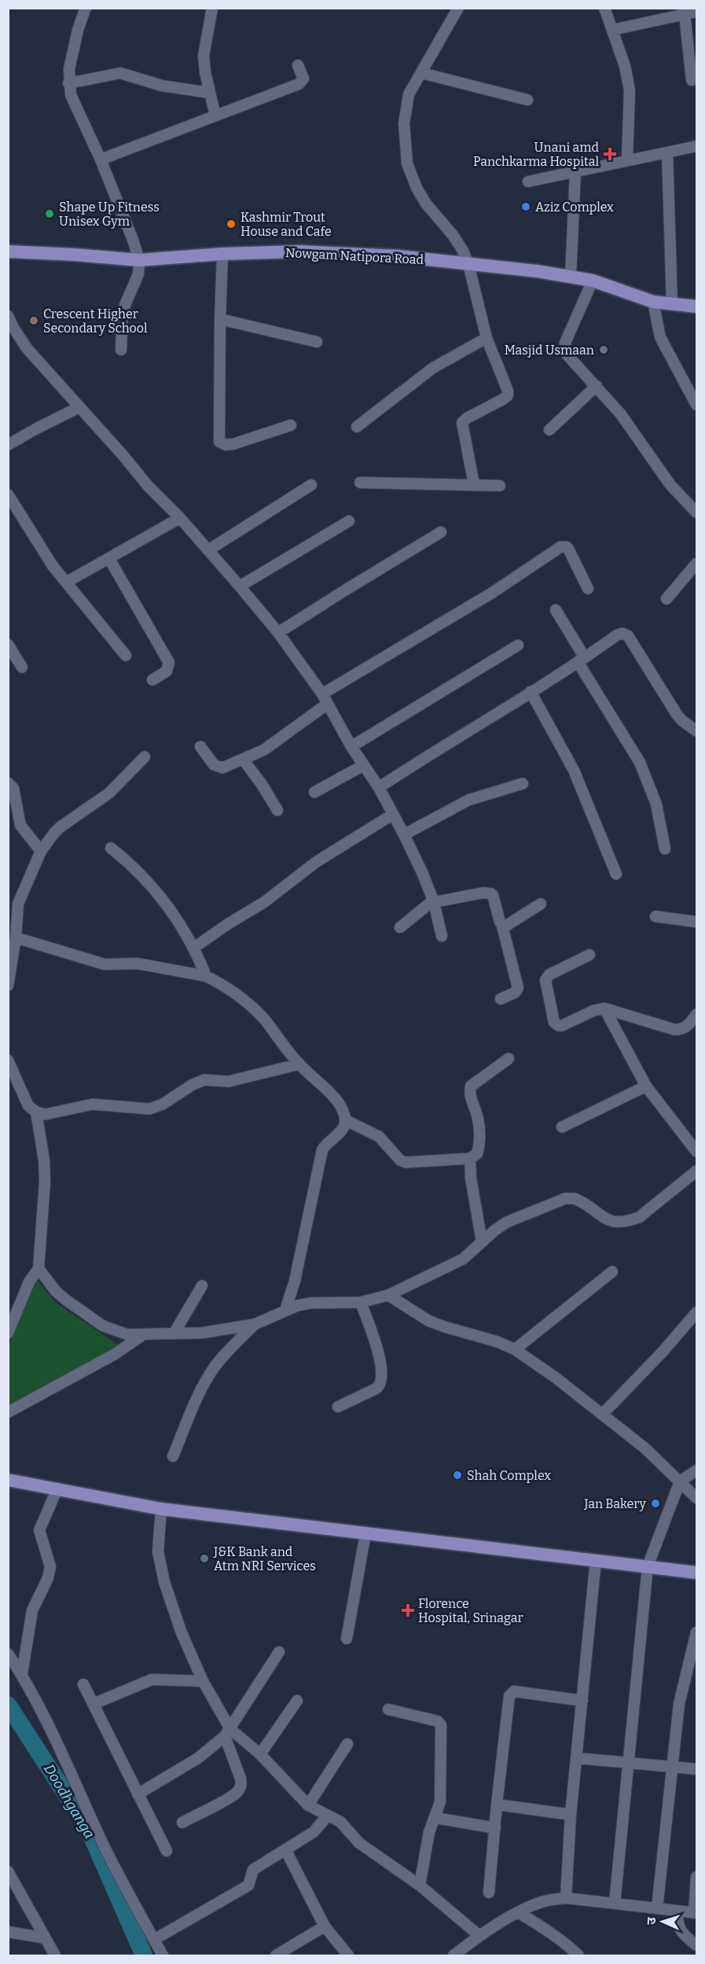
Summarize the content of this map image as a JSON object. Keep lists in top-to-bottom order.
{
  "streets": {
    "main road": ["Nowgam Natipora Road"]
  },
  "water": ["Doodhganga"],
  "places": {
    "health": ["Unani amd Panchkarma Hospital", "Florence Hospital, Srinagar"],
    "other": [
      "Aziz Complex",
      "Shape Up Fitness Unisex Gym",
      "Kashmir Trout House and Cafe",
      "Crescent Higher Secondary School",
      "Masjid Usmaan",
      "Shah Complex",
      "Jan Bakery",
      "J&K Bank and Atm NRI Services"
    ]
  },
  "north": "left"
}
